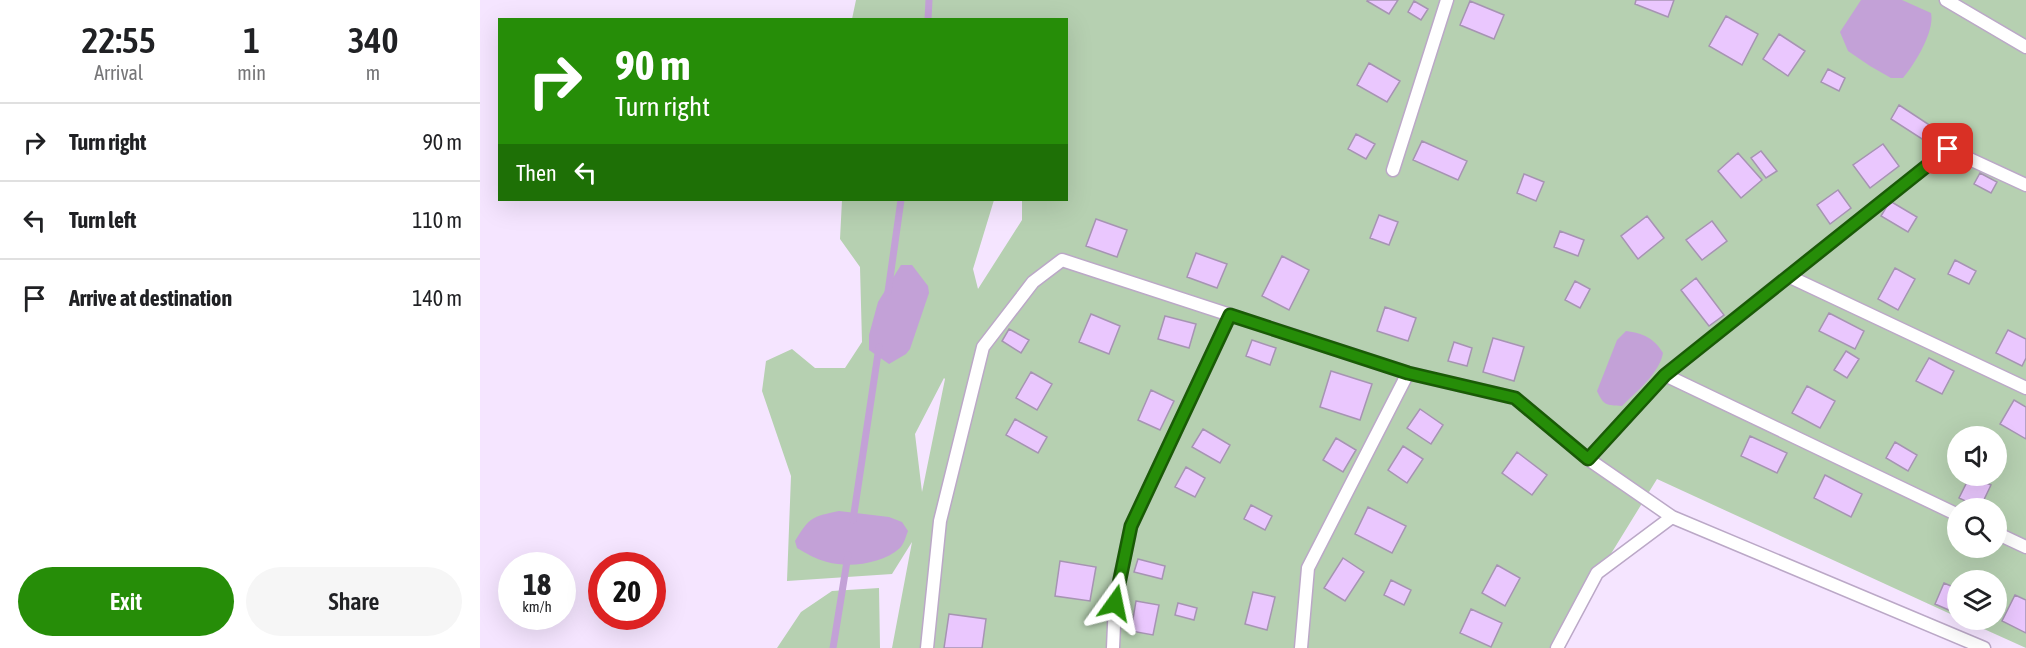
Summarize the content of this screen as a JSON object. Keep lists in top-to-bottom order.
{
  "page": {
    "eta": [
      "22:55",
      "Arrival",
      "1",
      "min",
      "340",
      "m"
    ],
    "turn": ["90 m", "Turn right"],
    "list": [
      {
        "name": "Turn right",
        "value": "90 m"
      },
      {
        "name": "Turn left",
        "value": "110 m"
      },
      {
        "name": "Arrive at destination",
        "value": "140 m"
      }
    ],
    "then": "Then",
    "speed": "18 km/h",
    "limit": "20",
    "buttons": ["Exit", "Share"]
  }
}
